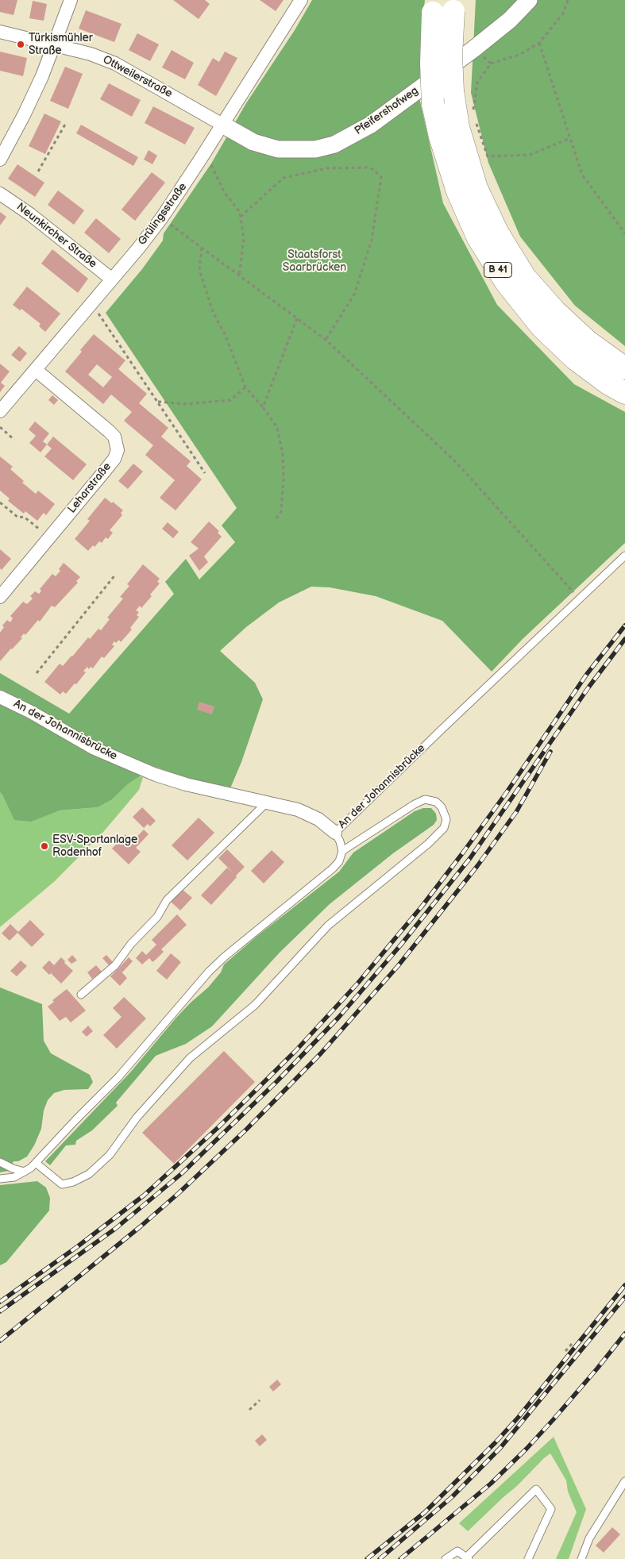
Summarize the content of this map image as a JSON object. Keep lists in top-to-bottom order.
{
  "streets": {
    "highway": ["B 41"],
    "street": [
      "Ottweilerstraße",
      "Pfeifershofweg",
      "Grülingsstraße",
      "Neunkircher Straße",
      "Leharstraße",
      "An der Johannisbrücke"
    ]
  },
  "crossings": [
    ["Ottweilerstraße", "Pfeifershofweg"],
    ["Ottweilerstraße", "Grülingsstraße"],
    ["Pfeifershofweg", "Grülingsstraße"],
    ["Grülingsstraße", "Neunkircher Straße"],
    ["Grülingsstraße", "Leharstraße"]
  ],
  "parks": ["Staatsforst Saarbrücken"],
  "places": ["Türkismühler Straße", "ESV-Sportanlage Rodenhof"]
}
